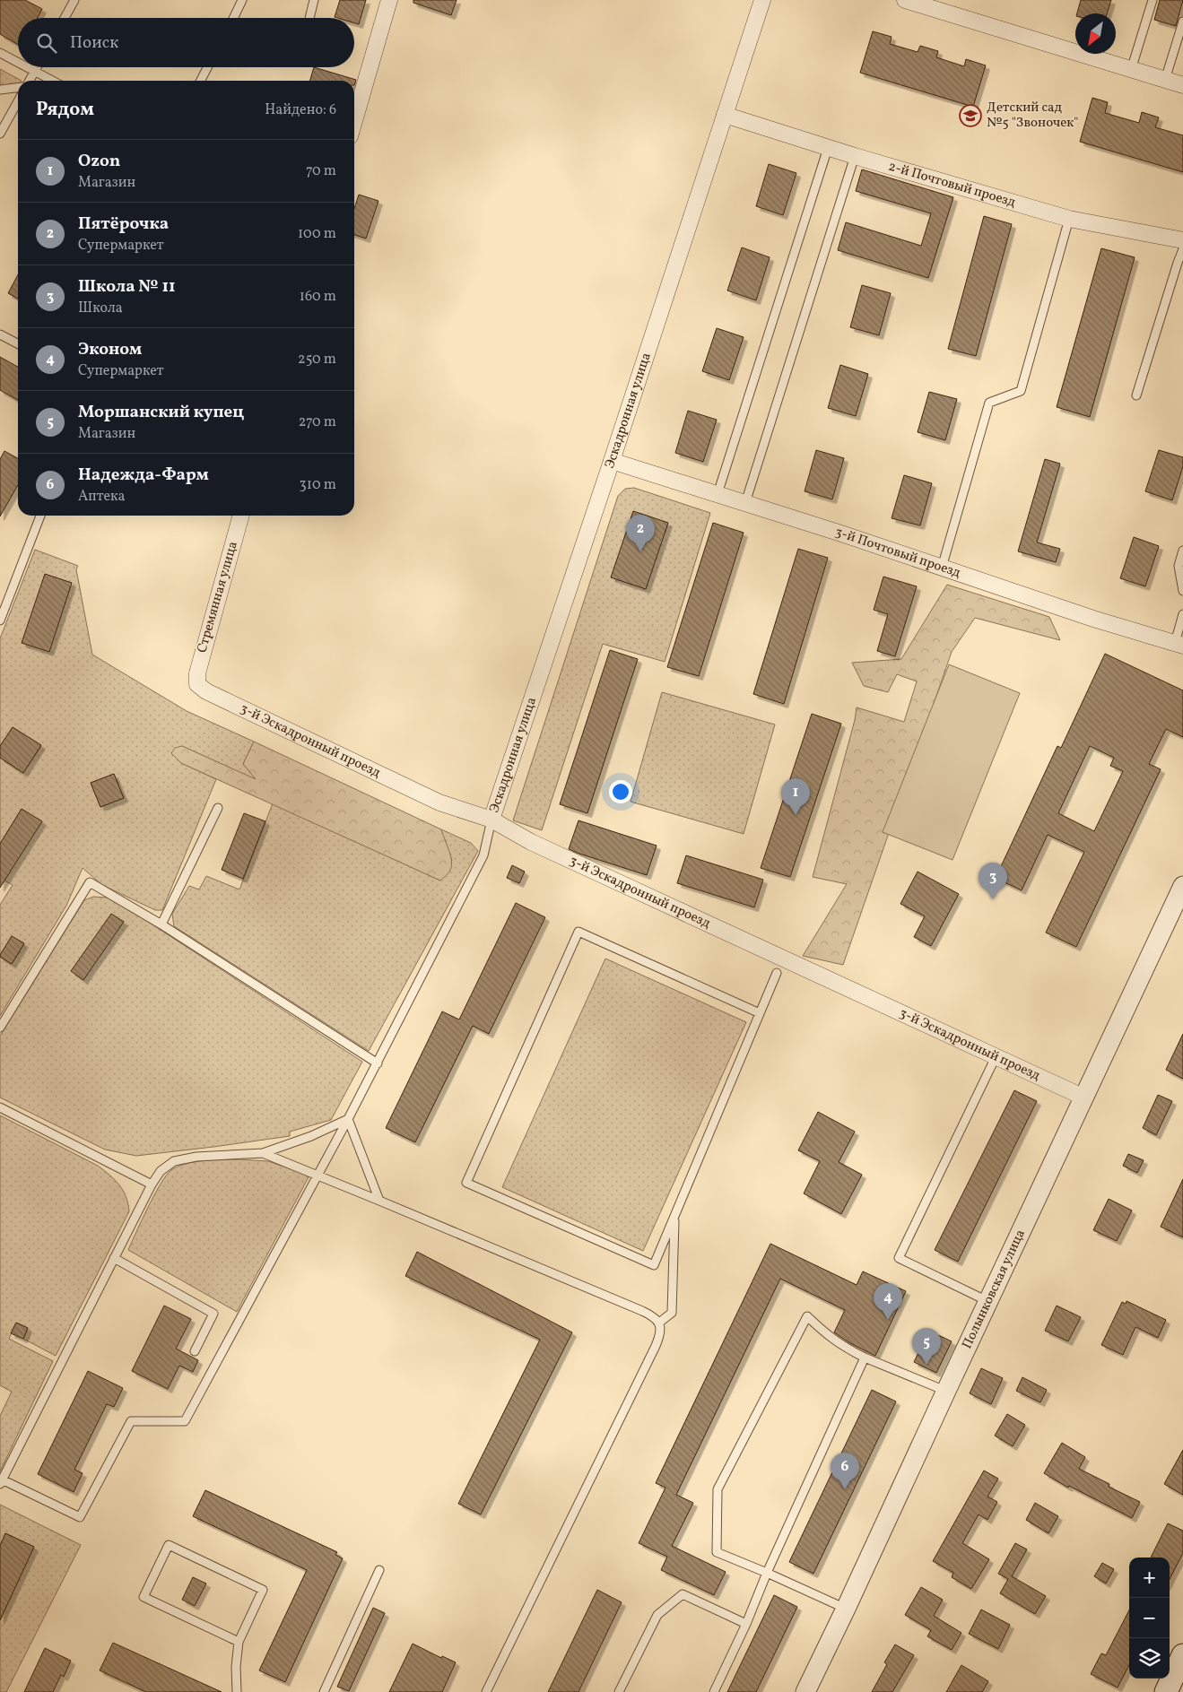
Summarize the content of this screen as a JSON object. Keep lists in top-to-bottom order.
{
  "streets": {
    "street": [
      "2-й Почтовый проезд",
      "Эскадронная улица",
      "3-й Почтовый проезд",
      "Стремянная улица",
      "3-й Эскадронный проезд",
      "Полынковская улица"
    ]
  },
  "crossings": [
    ["2-й Почтовый проезд", "Эскадронная улица"],
    ["Эскадронная улица", "3-й Почтовый проезд"],
    ["Эскадронная улица", "3-й Эскадронный проезд"],
    ["Стремянная улица", "3-й Эскадронный проезд"],
    ["3-й Эскадронный проезд", "Полынковская улица"]
  ],
  "places": {
    "school or university": ["Детский сад №5 \"Звоночек\""]
  },
  "north": "bottom left",
  "page": {
    "search": "Поиск",
    "heading": ["Рядом", "Найдено: 6"],
    "list": [
      {
        "mark": "1",
        "name": "Ozon",
        "note": "Магазин",
        "value": "70 m"
      },
      {
        "mark": "2",
        "name": "Пятёрочка",
        "note": "Супермаркет",
        "value": "100 m"
      },
      {
        "mark": "3",
        "name": "Школа № 11",
        "note": "Школа",
        "value": "160 m"
      },
      {
        "mark": "4",
        "name": "Эконом",
        "note": "Супермаркет",
        "value": "250 m"
      },
      {
        "mark": "5",
        "name": "Моршанский купец",
        "note": "Магазин",
        "value": "270 m"
      },
      {
        "mark": "6",
        "name": "Надежда-Фарм",
        "note": "Аптека",
        "value": "310 m"
      }
    ],
    "pins": [
      "2",
      "1",
      "3",
      "4",
      "5",
      "6"
    ],
    "map_buttons": ["+", "−"]
  }
}
